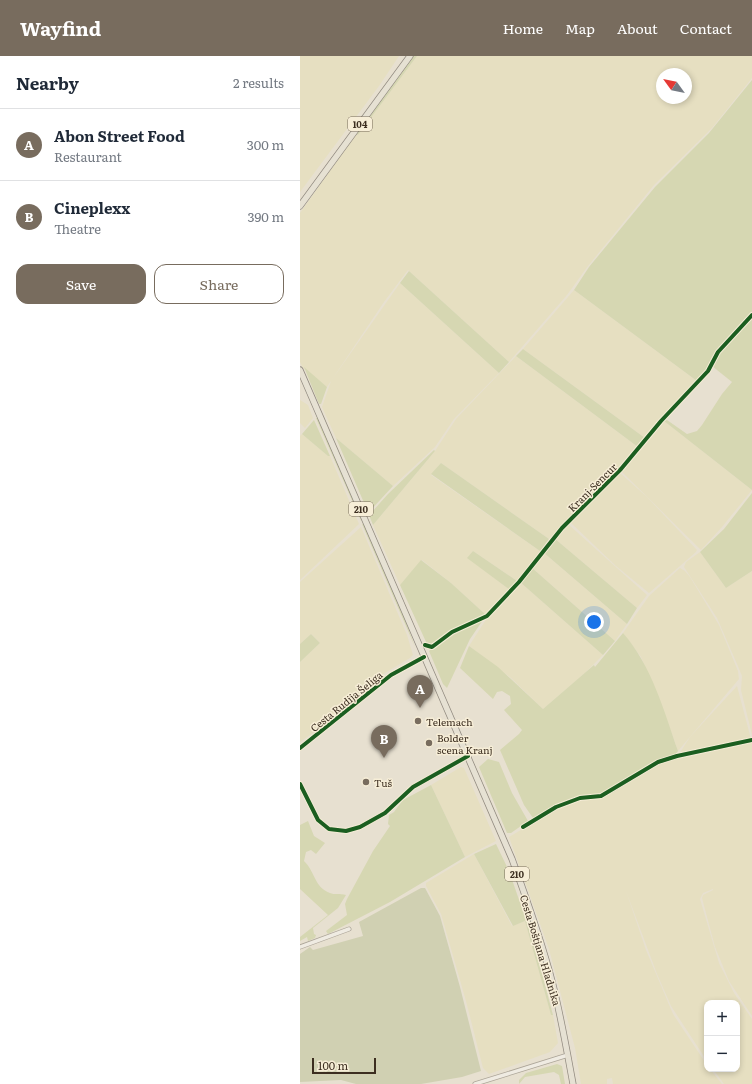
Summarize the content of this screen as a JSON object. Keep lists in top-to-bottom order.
{
  "streets": {
    "main road": ["104", "210", "Cesta Boštjana Hladnika"],
    "street": ["Kranj-Sencur", "Cesta Rudija Šeliga"]
  },
  "crossings": [
    ["Cesta Rudija Šeliga", "Cesta Boštjana Hladnika"]
  ],
  "places": ["Telemach", "Bolder scena Kranj", "Tuš"],
  "scale_bar": "100 m",
  "north": "top left",
  "page": {
    "header": "Wayfind",
    "nav": [
      "Home",
      "Map",
      "About",
      "Contact"
    ],
    "heading": ["Nearby", "2 results"],
    "list": [
      {
        "mark": "A",
        "name": "Abon Street Food",
        "note": "Restaurant",
        "value": "300 m"
      },
      {
        "mark": "B",
        "name": "Cineplexx",
        "note": "Theatre",
        "value": "390 m"
      }
    ],
    "buttons": ["Save", "Share"],
    "pins": ["A", "B"],
    "map_buttons": ["+", "−"],
    "scale": "100 m"
  }
}
